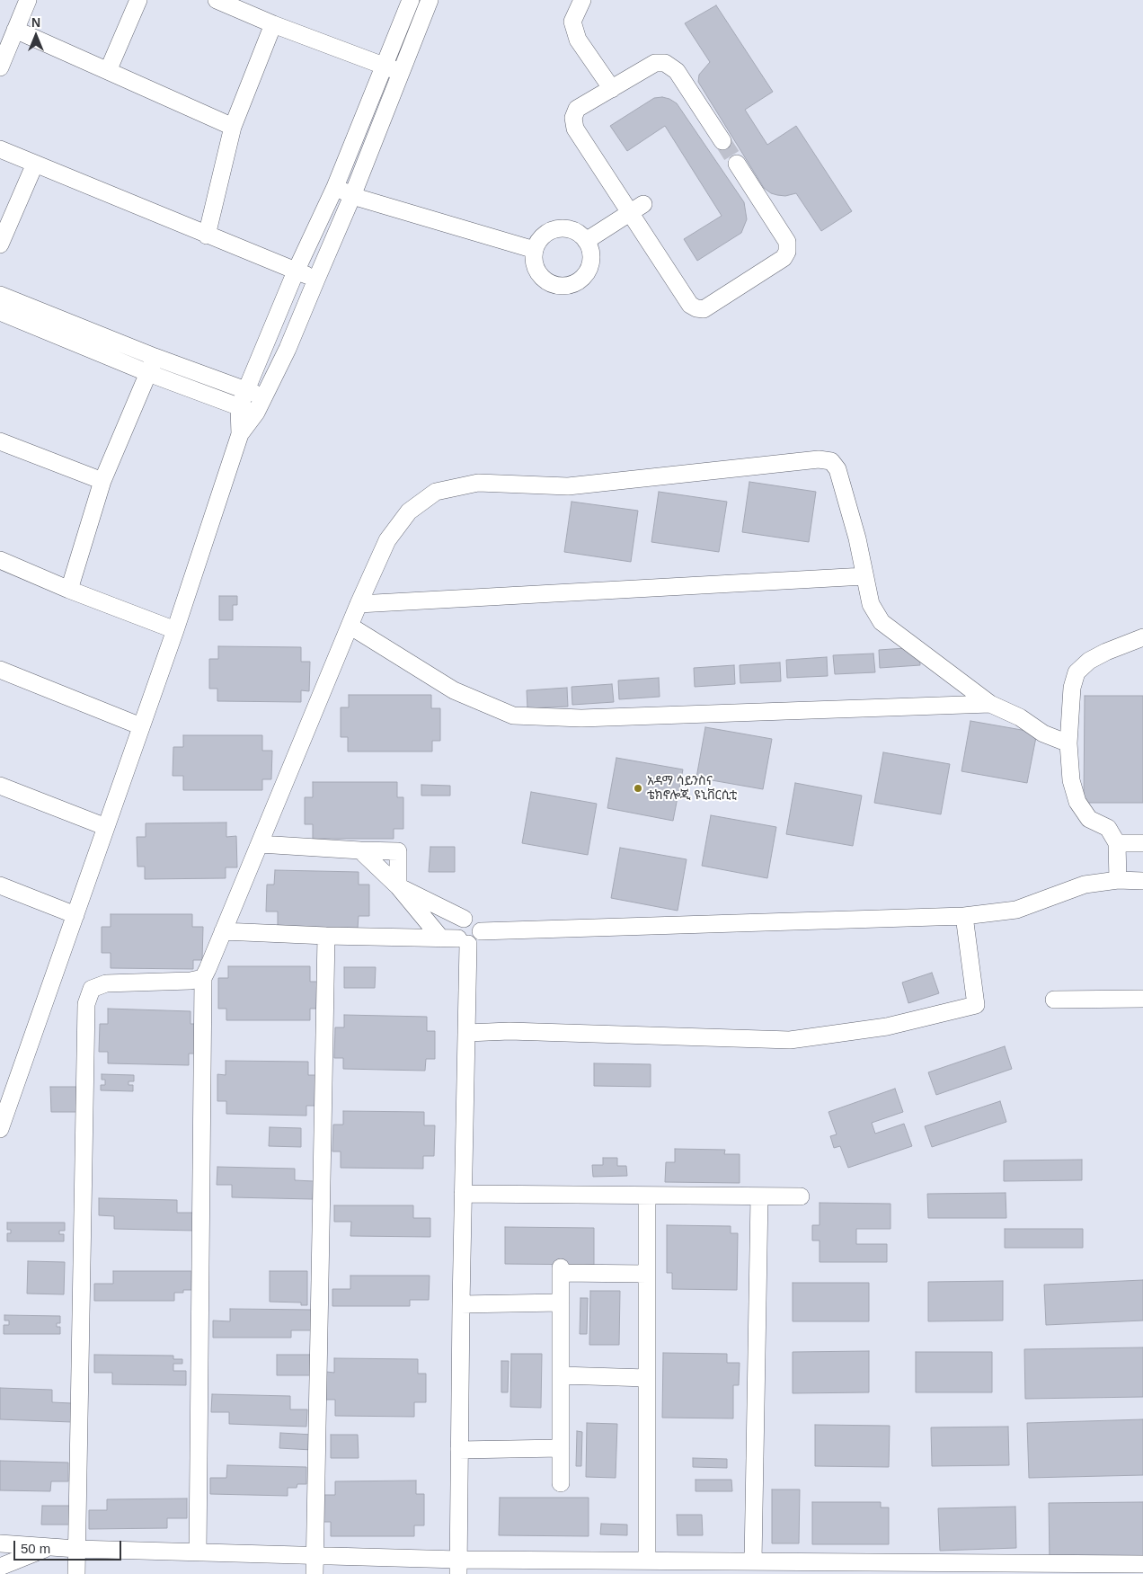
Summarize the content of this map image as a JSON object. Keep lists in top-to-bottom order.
{
  "places": ["አዳማ ሳይንስና ቴክኖሎጂ ዩኒቨርሲቲ"],
  "scale_bar": "50 m",
  "north": "top"
}
